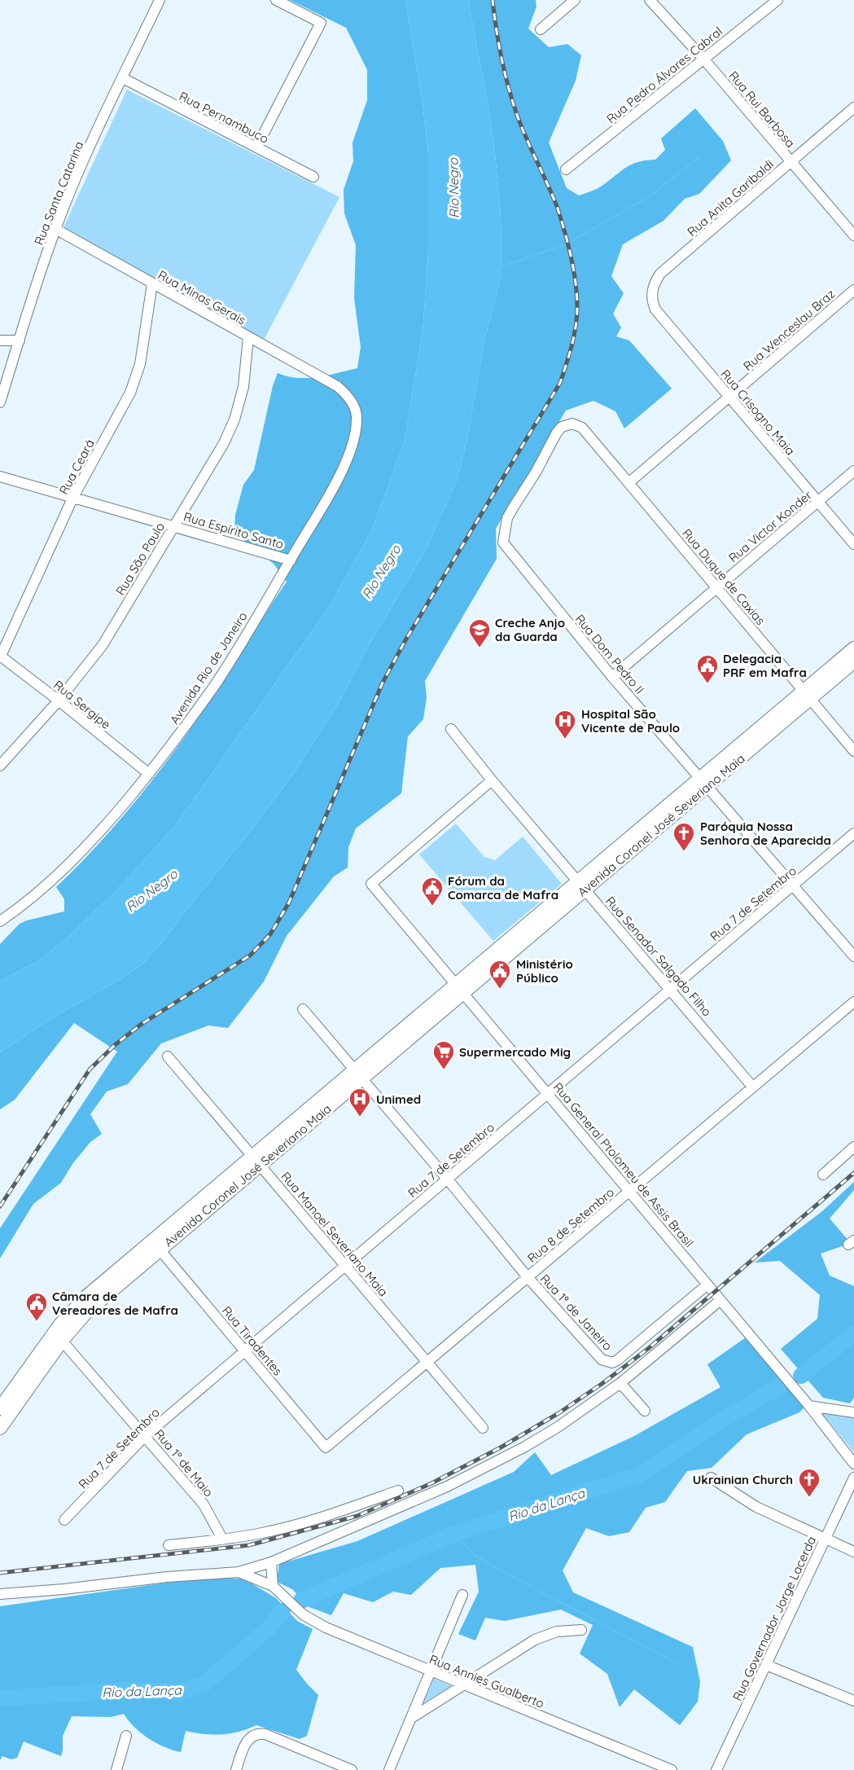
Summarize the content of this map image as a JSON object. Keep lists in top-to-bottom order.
{
  "streets": {
    "main road": ["Avenida Coronel José Severiano Maia"],
    "street": [
      "Rua Pedro Álvares Cabral",
      "Rua Rui Barbosa",
      "Rua Pernambuco",
      "Rua Santa Catarina",
      "Rua Anita Garibaldi",
      "Rua Minas Gerais",
      "Rua Wenceslau Braz",
      "Rua Crisogno Maia",
      "Rua Ceará",
      "Rua Victor Konder",
      "Rua Espírito Santo",
      "Rua São Paulo",
      "Rua Duque de Caxias",
      "Rua Dom Pedro II",
      "Avenida Rio de Janeiro",
      "Rua Sergipe",
      "Rua 7 de Setembro",
      "Rua Senador Salgado Filho",
      "Rua General Ptolomeu de Assis Brasil",
      "Rua 8 de Setembro",
      "Rua Manoel Severiano Maia",
      "Rua 1º de Janeiro",
      "Rua Tiradentes",
      "Rua 1º de Maio",
      "Rua Governador Jorge Lacerda",
      "Rua Annies Gualberto"
    ]
  },
  "crossings": [
    ["Rua Pedro Álvares Cabral", "Rua Rui Barbosa"],
    ["Rua Rui Barbosa", "Rua Anita Garibaldi"],
    ["Rua Pernambuco", "Rua Santa Catarina"],
    ["Rua Santa Catarina", "Rua Minas Gerais"],
    ["Rua Anita Garibaldi", "Rua Crisogno Maia"],
    ["Rua Minas Gerais", "Rua Ceará"],
    ["Rua Minas Gerais", "Rua São Paulo"],
    ["Rua Minas Gerais", "Avenida Rio de Janeiro"],
    ["Rua Wenceslau Braz", "Rua Crisogno Maia"],
    ["Rua Wenceslau Braz", "Rua Duque de Caxias"],
    ["Rua Crisogno Maia", "Rua Victor Konder"],
    ["Rua Ceará", "Rua Espírito Santo"],
    ["Rua Ceará", "Rua Sergipe"],
    ["Rua Victor Konder", "Rua Duque de Caxias"],
    ["Rua Victor Konder", "Rua Dom Pedro II"],
    ["Rua Espírito Santo", "Rua São Paulo"],
    ["Rua Espírito Santo", "Avenida Rio de Janeiro"],
    ["Rua São Paulo", "Rua Sergipe"],
    ["Rua Duque de Caxias", "Rua Dom Pedro II"],
    ["Rua Duque de Caxias", "Avenida Coronel José Severiano Maia"],
    ["Rua Dom Pedro II", "Avenida Coronel José Severiano Maia"],
    ["Rua Dom Pedro II", "Rua 7 de Setembro"],
    ["Avenida Rio de Janeiro", "Rua Sergipe"],
    ["Avenida Coronel José Severiano Maia", "Rua Senador Salgado Filho"],
    ["Avenida Coronel José Severiano Maia", "Rua General Ptolomeu de Assis Brasil"],
    ["Avenida Coronel José Severiano Maia", "Rua Manoel Severiano Maia"],
    ["Avenida Coronel José Severiano Maia", "Rua 1º de Janeiro"],
    ["Avenida Coronel José Severiano Maia", "Rua Tiradentes"],
    ["Avenida Coronel José Severiano Maia", "Rua 1º de Maio"],
    ["Rua 7 de Setembro", "Rua Senador Salgado Filho"],
    ["Rua 7 de Setembro", "Rua General Ptolomeu de Assis Brasil"],
    ["Rua 7 de Setembro", "Rua Manoel Severiano Maia"],
    ["Rua 7 de Setembro", "Rua 1º de Janeiro"],
    ["Rua 7 de Setembro", "Rua Tiradentes"],
    ["Rua 7 de Setembro", "Rua 1º de Maio"],
    ["Rua Senador Salgado Filho", "Rua General Ptolomeu de Assis Brasil"],
    ["Rua Senador Salgado Filho", "Rua 8 de Setembro"],
    ["Rua General Ptolomeu de Assis Brasil", "Rua 8 de Setembro"],
    ["Rua General Ptolomeu de Assis Brasil", "Rua 1º de Janeiro"],
    ["Rua 8 de Setembro", "Rua Manoel Severiano Maia"],
    ["Rua 8 de Setembro", "Rua 1º de Janeiro"],
    ["Rua 8 de Setembro", "Rua Tiradentes"]
  ],
  "water": ["Rio Negro", "Rio da Lança"],
  "places": {
    "school or university": ["Creche Anjo da Guarda"],
    "public building": [
      "Delegacia PRF em Mafra",
      "Fórum da Comarca de Mafra",
      "Ministério Público",
      "Câmara de Vereadores de Mafra"
    ],
    "hospital": ["Hospital São Vicente de Paulo", "Unimed"],
    "church": ["Paróquia Nossa Senhora de Aparecida", "Ukrainian Church"],
    "supermarket": ["Supermercado Mig"]
  }
}
